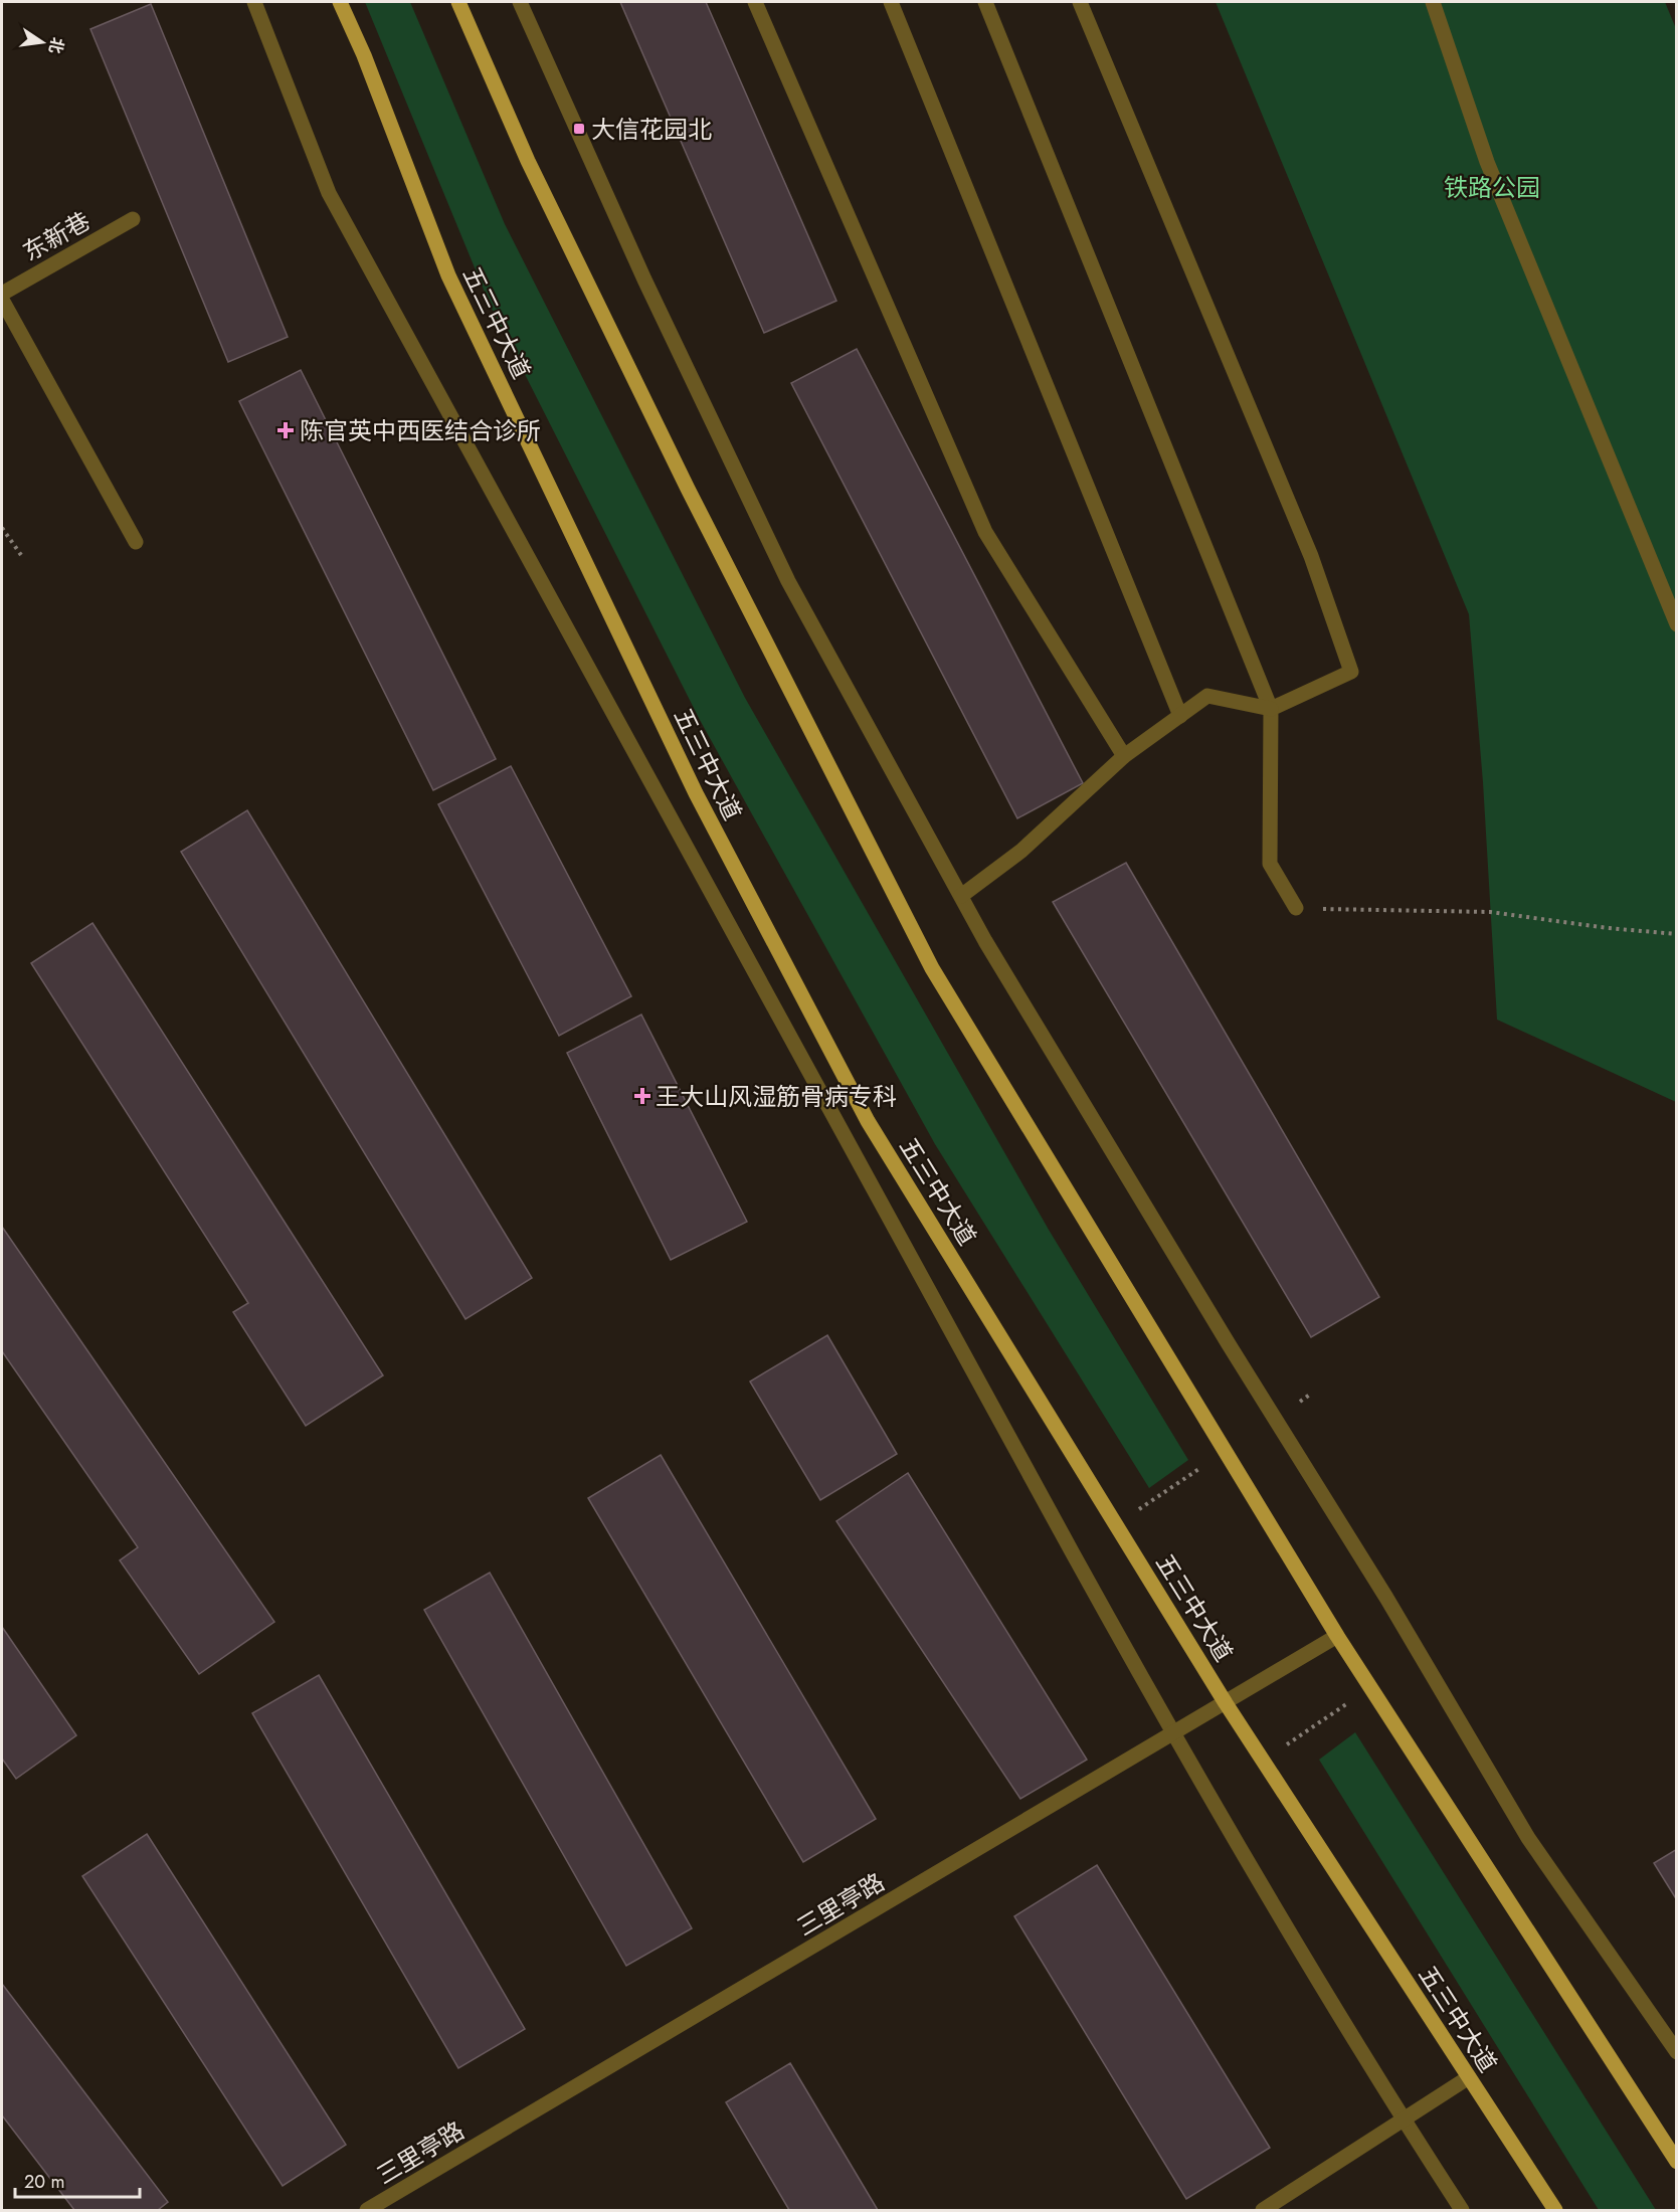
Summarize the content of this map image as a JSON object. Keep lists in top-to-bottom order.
{
  "streets": {
    "main road": ["五三中大道"],
    "street": ["东新巷", "三里亭路"]
  },
  "crossings": [
    ["五三中大道", "三里亭路"]
  ],
  "parks": ["铁路公园"],
  "places": {
    "transit": ["大信花园北"],
    "health": ["陈官英中西医结合诊所", "王大山风湿筋骨病专科"]
  },
  "scale_bar": "20 m",
  "north": "right"
}
